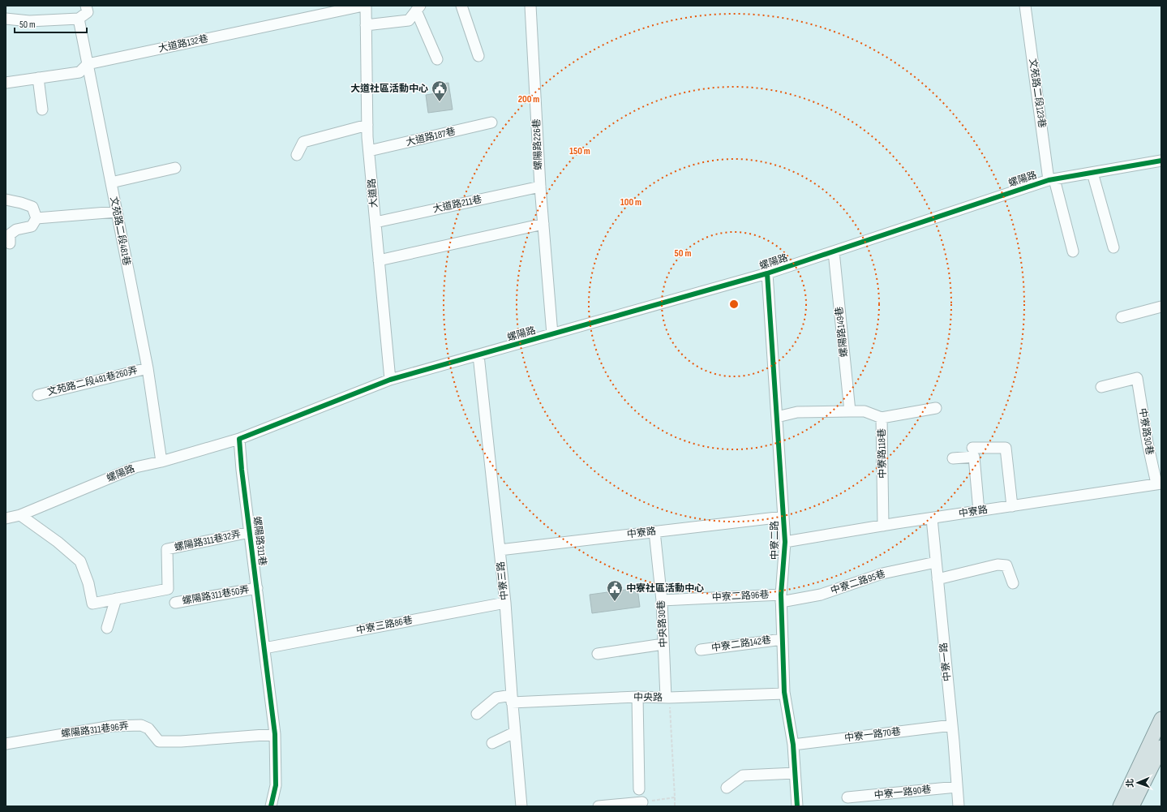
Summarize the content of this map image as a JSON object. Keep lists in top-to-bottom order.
{
  "streets": {
    "street": [
      "大道路132巷",
      "文苑路二段123巷",
      "大道路187巷",
      "螺陽路226巷",
      "螺陽路",
      "大道路",
      "大道路211巷",
      "文苑路二段481巷",
      "螺陽路149巷",
      "文苑路二段481巷260弄",
      "中寮路30巷",
      "中寮路118巷",
      "中寮路",
      "中寮二路",
      "螺陽路311巷32弄",
      "螺陽路311巷",
      "中寮三路",
      "中寮二路95巷",
      "螺陽路311巷50弄",
      "中寮二路96巷",
      "中央路30巷",
      "中寮三路86巷",
      "中寮二路142巷",
      "中寮一路",
      "中央路",
      "螺陽路311巷96弄",
      "中寮一路70巷",
      "中寮一路90巷"
    ]
  },
  "crossings": [
    ["大道路132巷", "大道路"],
    ["大道路132巷", "文苑路二段481巷"],
    ["文苑路二段123巷", "螺陽路"],
    ["大道路187巷", "大道路"],
    ["螺陽路226巷", "螺陽路"],
    ["螺陽路226巷", "大道路211巷"],
    ["螺陽路", "大道路"],
    ["螺陽路", "文苑路二段481巷"],
    ["螺陽路", "螺陽路149巷"],
    ["螺陽路", "中寮二路"],
    ["螺陽路", "螺陽路311巷32弄"],
    ["螺陽路", "螺陽路311巷"],
    ["螺陽路", "中寮三路"],
    ["大道路", "大道路211巷"],
    ["文苑路二段481巷", "文苑路二段481巷260弄"],
    ["中寮路30巷", "中寮路"],
    ["中寮路118巷", "中寮路"],
    ["中寮路", "中寮二路"],
    ["中寮路", "中寮三路"],
    ["中寮路", "中央路30巷"],
    ["中寮路", "中寮一路"],
    ["中寮二路", "中寮二路95巷"],
    ["中寮二路", "中寮二路96巷"],
    ["中寮二路", "中寮二路142巷"],
    ["中寮二路", "中央路"],
    ["中寮二路", "中寮一路70巷"],
    ["螺陽路311巷32弄", "螺陽路311巷"],
    ["螺陽路311巷", "螺陽路311巷50弄"],
    ["螺陽路311巷", "中寮三路86巷"],
    ["螺陽路311巷", "螺陽路311巷96弄"],
    ["中寮三路", "中寮三路86巷"],
    ["中寮三路", "中央路"],
    ["中寮二路95巷", "中寮二路96巷"],
    ["中寮二路95巷", "中寮一路"],
    ["中寮二路96巷", "中央路30巷"],
    ["中央路30巷", "中央路"],
    ["中寮一路", "中寮一路70巷"],
    ["中寮一路", "中寮一路90巷"]
  ],
  "places": {
    "public building": ["大道社區活動中心", "中寮社區活動中心"]
  },
  "scale_bar": "50 m",
  "north": "left",
  "rings": [
    "200 m",
    "150 m",
    "100 m",
    "50 m"
  ]
}
